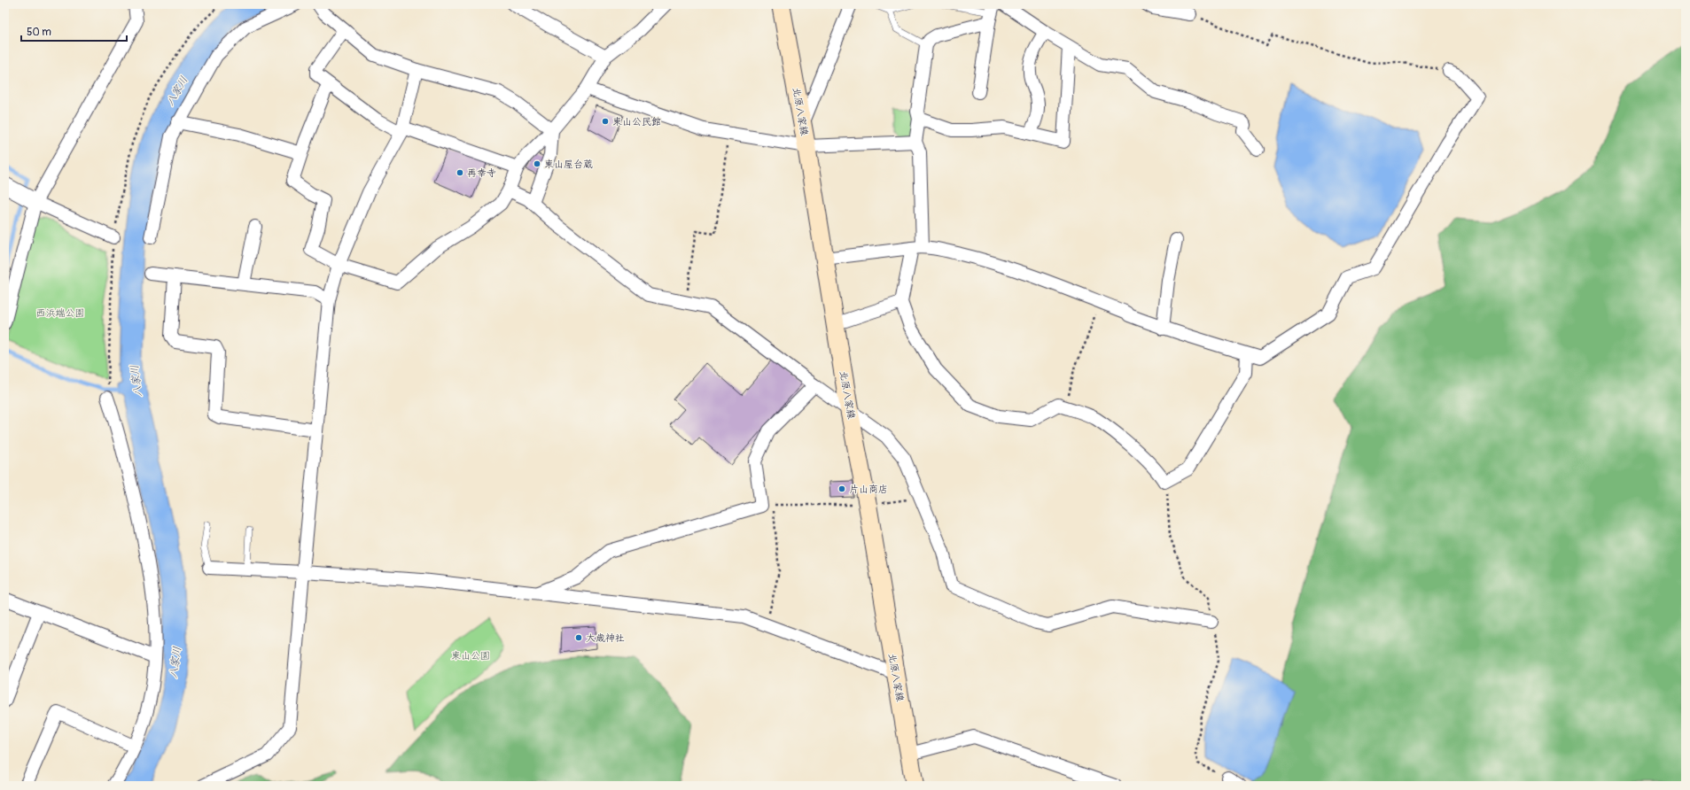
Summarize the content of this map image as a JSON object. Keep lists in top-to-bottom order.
{
  "streets": {
    "main road": ["北原八家線"]
  },
  "water": ["八家川"],
  "parks": ["西浜端公園", "東山公園"],
  "places": [
    "東山公民館",
    "東山屋台蔵",
    "再幸寺",
    "片山商店",
    "大歳神社"
  ],
  "scale_bar": "50 m"
}
